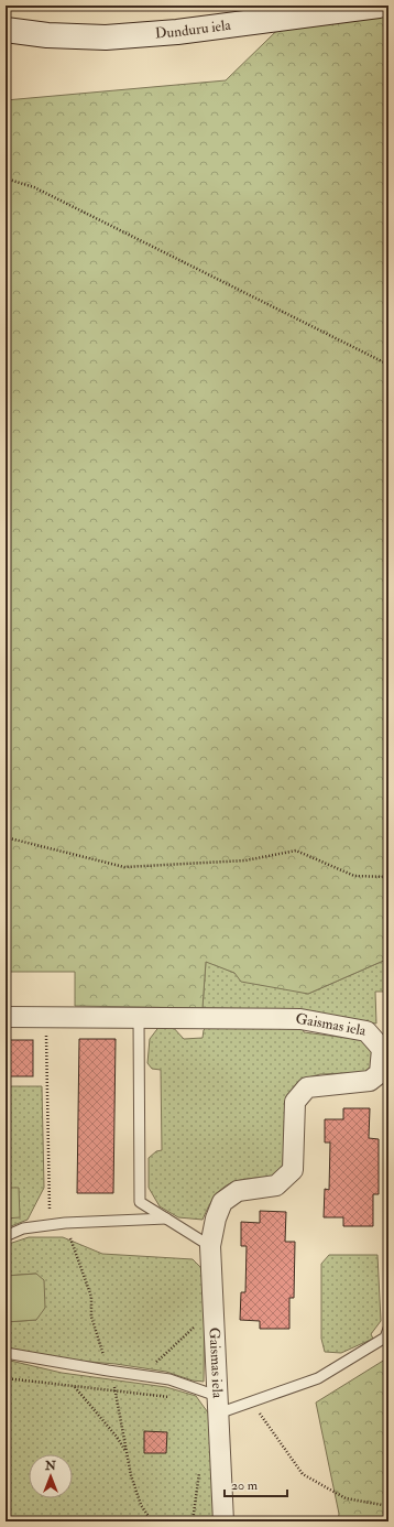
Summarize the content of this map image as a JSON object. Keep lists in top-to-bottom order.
{
  "streets": {
    "street": ["Dunduru iela", "Gaismas iela"]
  },
  "scale_bar": "20 m",
  "north": "top"
}
